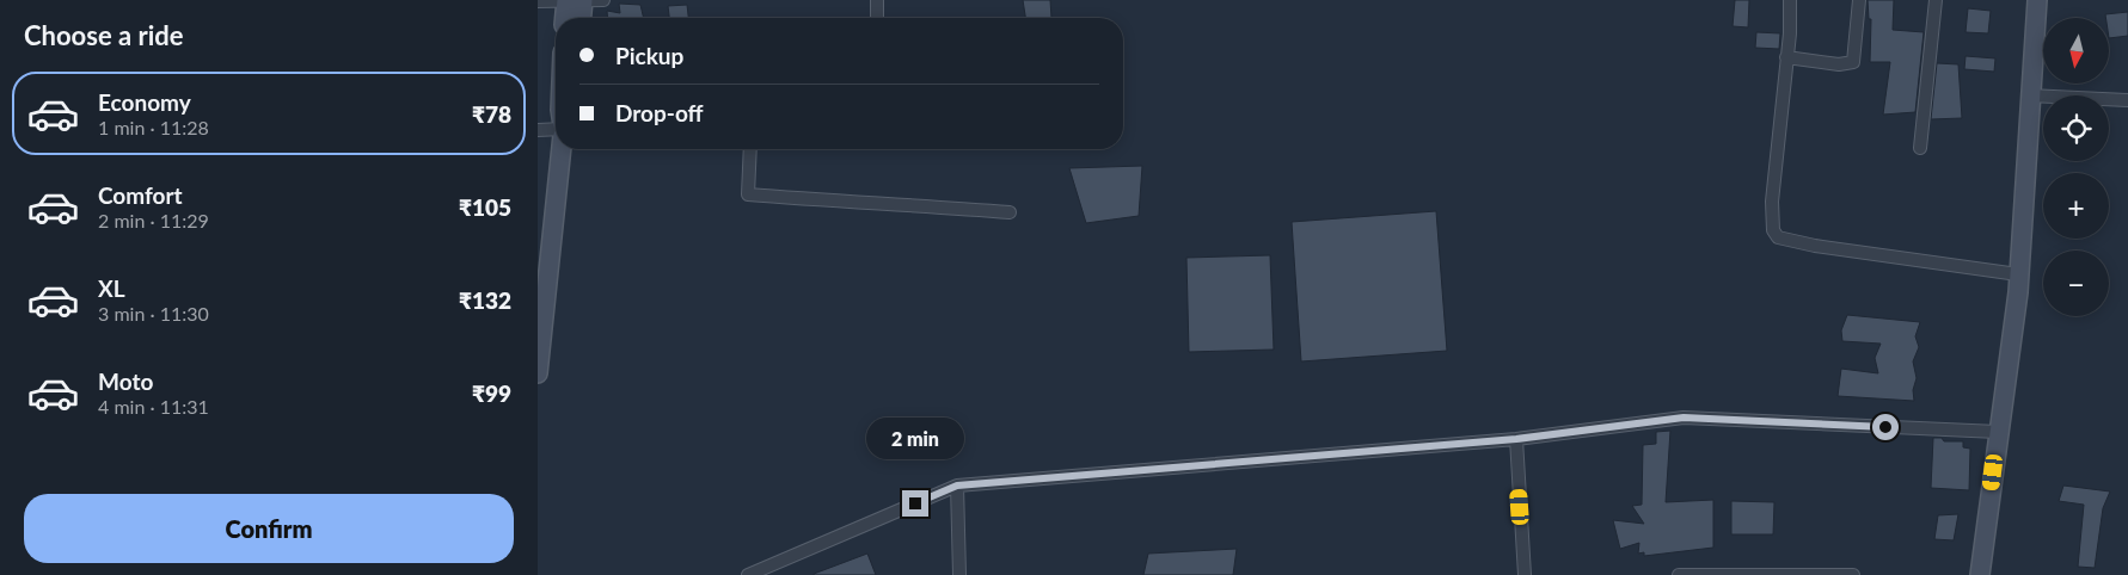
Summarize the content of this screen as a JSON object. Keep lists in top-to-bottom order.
{
  "north": "bottom",
  "page": {
    "heading": "Choose a ride",
    "map_buttons": ["+", "−"],
    "banner": ["Pickup", "Drop-off"],
    "list": [
      {
        "name": "Economy",
        "note": "1 min · 11:28",
        "value": "₹78"
      },
      {
        "name": "Comfort",
        "note": "2 min · 11:29",
        "value": "₹105"
      },
      {
        "name": "XL",
        "note": "3 min · 11:30",
        "value": "₹132"
      },
      {
        "name": "Moto",
        "note": "4 min · 11:31",
        "value": "₹99"
      }
    ],
    "bubble": "2 min",
    "buttons": "Confirm"
  }
}
